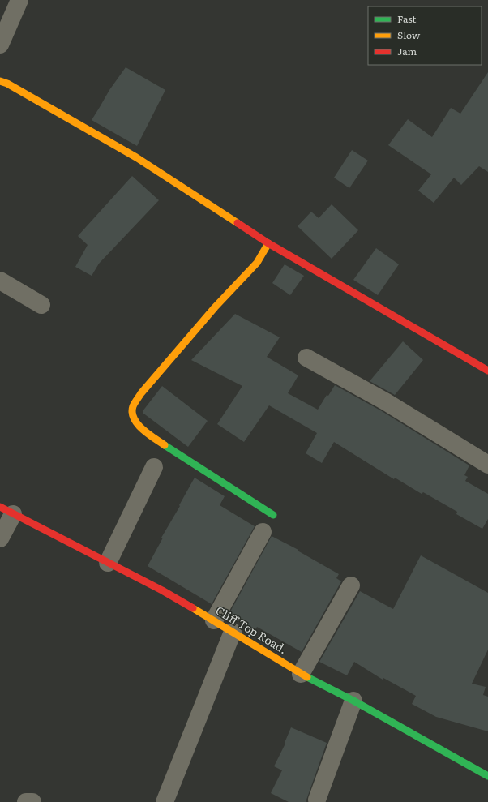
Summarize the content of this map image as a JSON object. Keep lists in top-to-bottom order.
{
  "streets": {
    "street": ["Cliff Top Road."]
  },
  "legend": ["Fast", "Slow", "Jam"]
}
